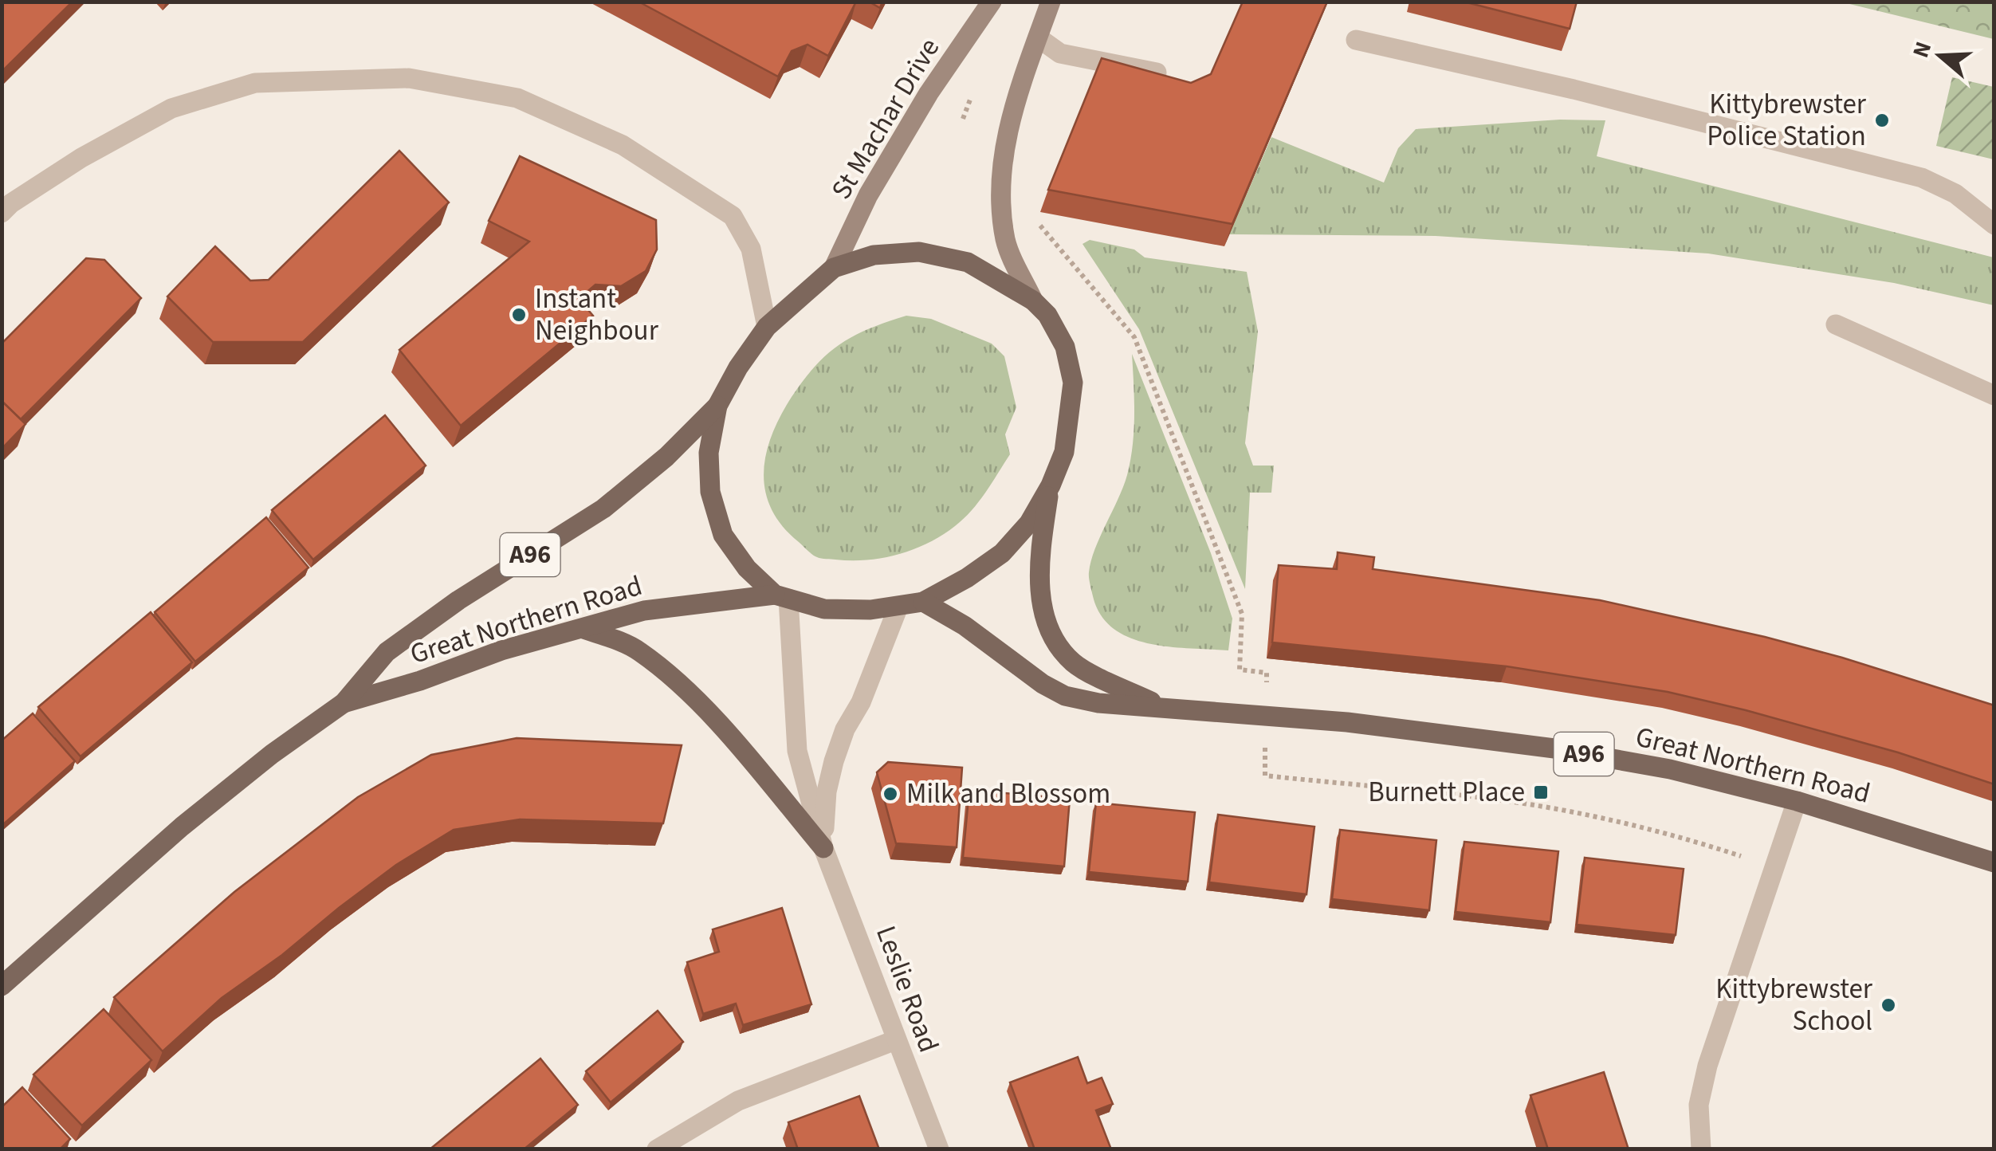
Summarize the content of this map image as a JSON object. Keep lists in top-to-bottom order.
{
  "streets": {
    "main road": ["St Machar Drive", "A96", "Great Northern Road"],
    "street": ["Leslie Road"]
  },
  "crossings": [
    ["St Machar Drive", "A96"],
    ["A96", "Great Northern Road"],
    ["A96", "Leslie Road"],
    ["Great Northern Road", "Leslie Road"]
  ],
  "places": {
    "other": [
      "Kittybrewster Police Station",
      "Instant Neighbour",
      "Milk and Blossom",
      "Kittybrewster School"
    ],
    "transit": ["Burnett Place"]
  },
  "north": "left"
}
